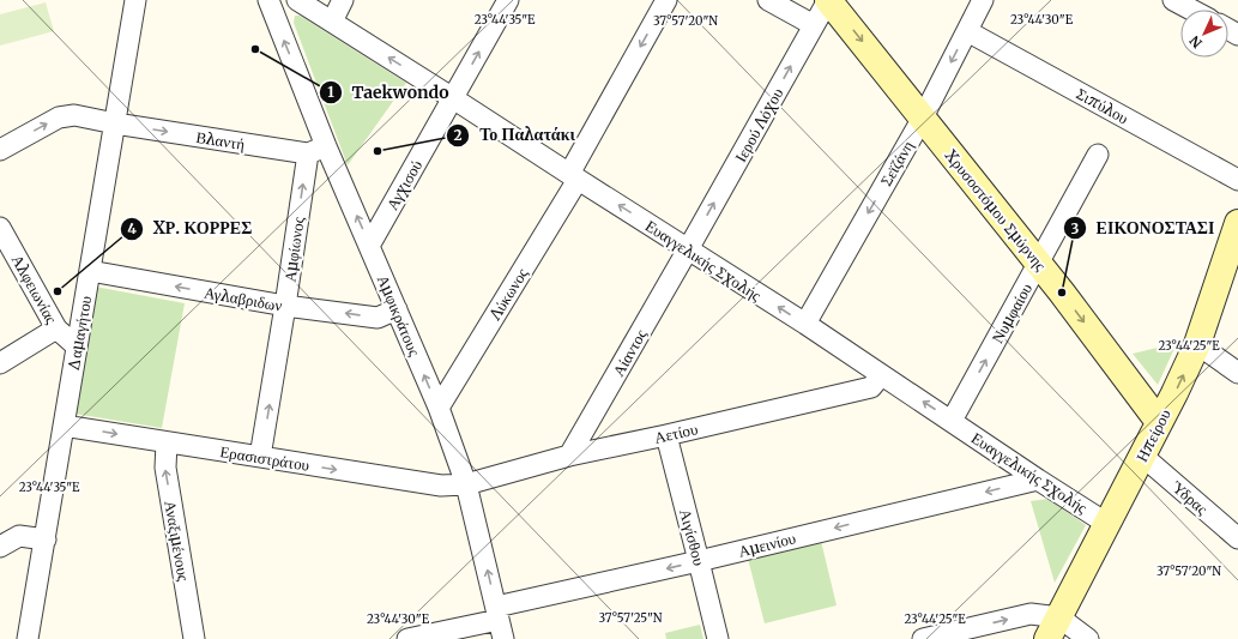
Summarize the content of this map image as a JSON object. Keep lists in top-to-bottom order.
{
  "streets": {
    "street": [
      "Σιπύλου",
      "Ιερού Λόχου",
      "Βλαντή",
      "Σεϊζάνη",
      "Αγχισού",
      "Χρυσοστόμου Σμύρνης",
      "Αμφίωνος",
      "Ευαγγελικής Σχολής",
      "Αλφειωνίας",
      "Λύκωνος",
      "Αγλαβριδων",
      "Νυμφαίου",
      "Αμφικράτους",
      "Δαμαγήτου",
      "Αίαντος",
      "Αετίου",
      "Ηπείρου",
      "Ερασιστράτου",
      "Ύδρας",
      "Αιγίσθου",
      "Αναξιμένους",
      "Αμεινίου"
    ]
  },
  "crossings": [
    ["Σιπύλου", "Σεϊζάνη"],
    ["Ιερού Λόχου", "Χρυσοστόμου Σμύρνης"],
    ["Ιερού Λόχου", "Ευαγγελικής Σχολής"],
    ["Ιερού Λόχου", "Αίαντος"],
    ["Βλαντή", "Αμφίωνος"],
    ["Βλαντή", "Αμφικράτους"],
    ["Βλαντή", "Δαμαγήτου"],
    ["Σεϊζάνη", "Χρυσοστόμου Σμύρνης"],
    ["Σεϊζάνη", "Ευαγγελικής Σχολής"],
    ["Αγχισού", "Ευαγγελικής Σχολής"],
    ["Αγχισού", "Αμφικράτους"],
    ["Χρυσοστόμου Σμύρνης", "Νυμφαίου"],
    ["Χρυσοστόμου Σμύρνης", "Ηπείρου"],
    ["Αμφίωνος", "Αγλαβριδων"],
    ["Αμφίωνος", "Αμφικράτους"],
    ["Αμφίωνος", "Ερασιστράτου"],
    ["Ευαγγελικής Σχολής", "Λύκωνος"],
    ["Ευαγγελικής Σχολής", "Νυμφαίου"],
    ["Ευαγγελικής Σχολής", "Αίαντος"],
    ["Ευαγγελικής Σχολής", "Αετίου"],
    ["Ευαγγελικής Σχολής", "Ηπείρου"],
    ["Ευαγγελικής Σχολής", "Αμεινίου"],
    ["Αλφειωνίας", "Δαμαγήτου"],
    ["Λύκωνος", "Αμφικράτους"],
    ["Αγλαβριδων", "Αμφικράτους"],
    ["Αγλαβριδων", "Δαμαγήτου"],
    ["Αμφικράτους", "Αετίου"],
    ["Αμφικράτους", "Ερασιστράτου"],
    ["Αμφικράτους", "Αμεινίου"],
    ["Δαμαγήτου", "Ερασιστράτου"],
    ["Αίαντος", "Αετίου"],
    ["Αετίου", "Ερασιστράτου"],
    ["Αετίου", "Αιγίσθου"],
    ["Ηπείρου", "Ύδρας"],
    ["Ερασιστράτου", "Αναξιμένους"],
    ["Αιγίσθου", "Αμεινίου"]
  ],
  "one_way": [
    "Ιερού Λόχου",
    "Βλαντή",
    "Σεϊζάνη",
    "Αγχισού",
    "Χρυσοστόμου Σμύρνης",
    "Αμφίωνος",
    "Ευαγγελικής Σχολής",
    "Λύκωνος",
    "Αγλαβριδων",
    "Νυμφαίου",
    "Αμφικράτους",
    "Ερασιστράτου",
    "Αναξιμένους",
    "Αμεινίου"
  ],
  "places": [
    "Taekwondo",
    "Το Παλατάκι",
    "ΧΡ. ΚΟΡΡΕΣ",
    "ΕΙΚΟΝΟΣΤΑΣΙ"
  ],
  "north": "bottom left",
  "coordinates": [
    "23°44'35\"E",
    "23°44'30\"E",
    "37°57'20\"N",
    "23°44'25\"E",
    "37°57'25\"N"
  ]
}
